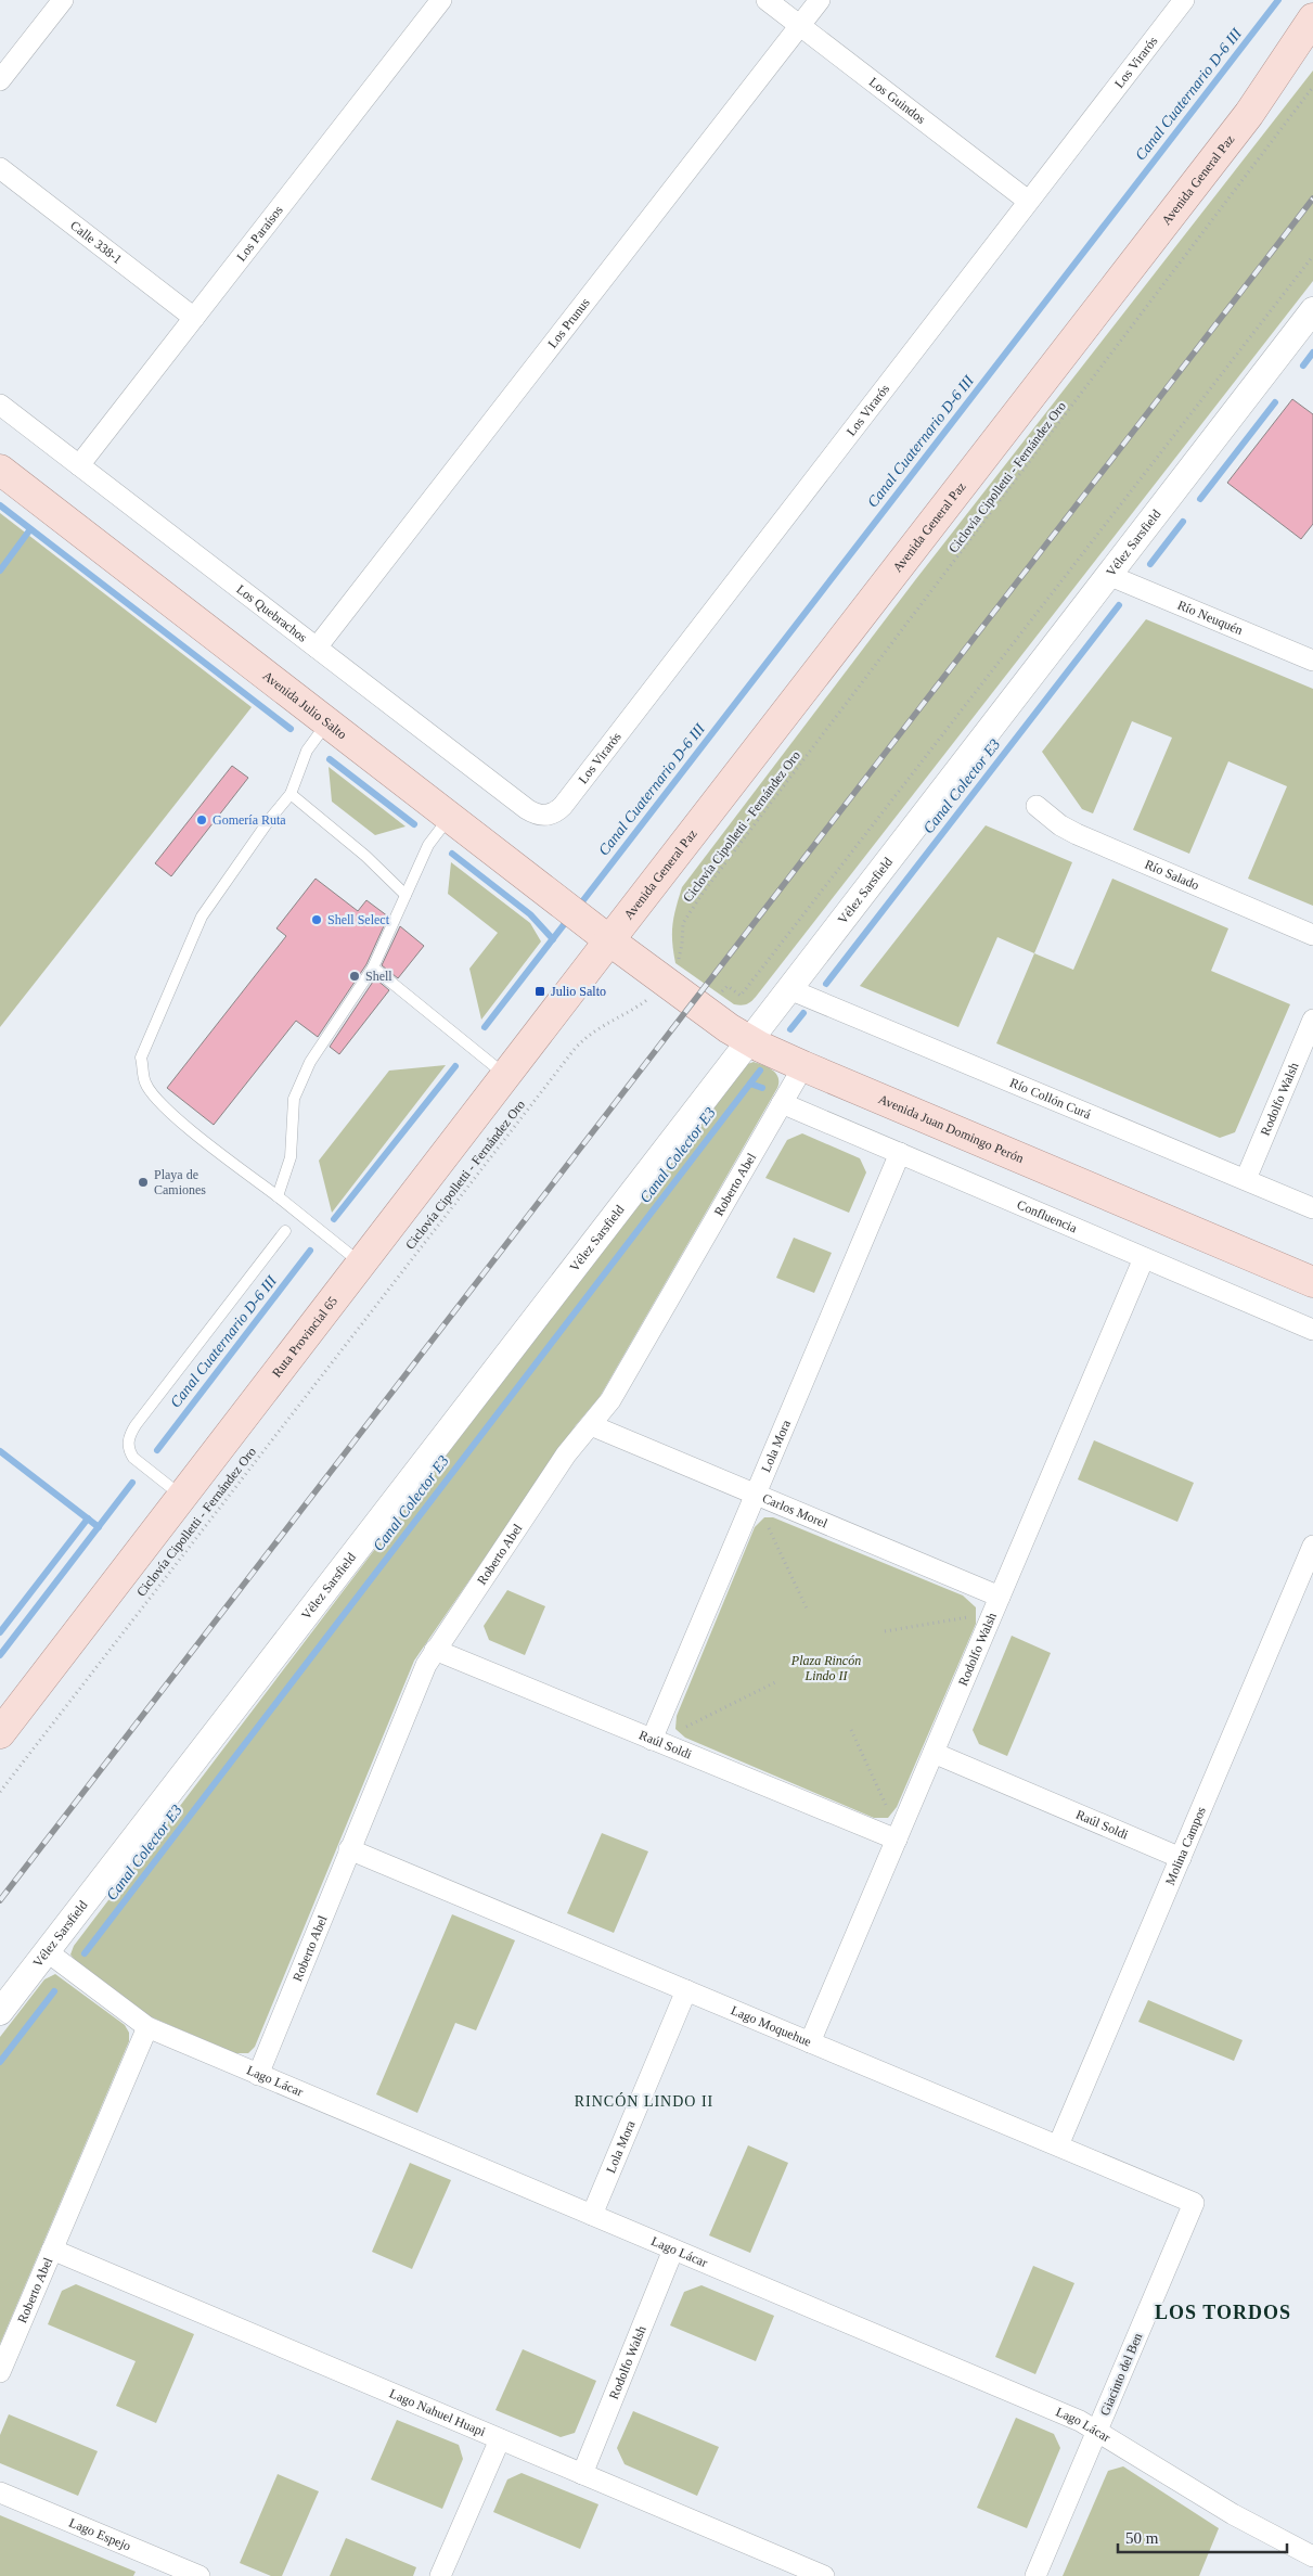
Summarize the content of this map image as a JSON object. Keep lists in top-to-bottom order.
{
  "streets": {
    "main road": [
      "Avenida General Paz",
      "Avenida Julio Salto",
      "Avenida Juan Domingo Perón",
      "Ruta Provincial 65"
    ],
    "street": [
      "Los Virarós",
      "Los Guindos",
      "Los Paraísos",
      "Calle 338-1",
      "Los Prunus",
      "Vélez Sarsfield",
      "Los Quebrachos",
      "Río Neuquén",
      "Río Salado",
      "Río Collón Curá",
      "Rodolfo Walsh",
      "Roberto Abel",
      "Confluencia",
      "Lola Mora",
      "Carlos Morel",
      "Raúl Soldi",
      "Molina Campos",
      "Lago Moquehue",
      "Lago Lácar",
      "Giacinto del Ben",
      "Lago Nahuel Huapi",
      "Lago Espejo"
    ],
    "path": ["Ciclovía Cipolletti - Fernández Oro"]
  },
  "crossings": [
    ["Los Virarós", "Los Guindos"],
    ["Los Virarós", "Los Quebrachos"],
    ["Los Guindos", "Los Prunus"],
    ["Avenida General Paz", "Avenida Julio Salto"],
    ["Avenida General Paz", "Avenida Juan Domingo Perón"],
    ["Avenida General Paz", "Ruta Provincial 65"],
    ["Los Paraísos", "Calle 338-1"],
    ["Los Paraísos", "Los Quebrachos"],
    ["Los Prunus", "Los Quebrachos"],
    ["Ciclovía Cipolletti - Fernández Oro", "Avenida Juan Domingo Perón"],
    ["Vélez Sarsfield", "Río Neuquén"],
    ["Vélez Sarsfield", "Río Collón Curá"],
    ["Vélez Sarsfield", "Avenida Juan Domingo Perón"],
    ["Vélez Sarsfield", "Lago Lácar"],
    ["Avenida Julio Salto", "Avenida Juan Domingo Perón"],
    ["Avenida Julio Salto", "Ruta Provincial 65"],
    ["Río Collón Curá", "Rodolfo Walsh"],
    ["Rodolfo Walsh", "Confluencia"],
    ["Rodolfo Walsh", "Carlos Morel"],
    ["Rodolfo Walsh", "Raúl Soldi"],
    ["Rodolfo Walsh", "Lago Moquehue"],
    ["Rodolfo Walsh", "Lago Lácar"],
    ["Rodolfo Walsh", "Lago Nahuel Huapi"],
    ["Avenida Juan Domingo Perón", "Roberto Abel"],
    ["Avenida Juan Domingo Perón", "Ruta Provincial 65"],
    ["Roberto Abel", "Confluencia"],
    ["Roberto Abel", "Carlos Morel"],
    ["Roberto Abel", "Raúl Soldi"],
    ["Roberto Abel", "Lago Moquehue"],
    ["Roberto Abel", "Lago Lácar"],
    ["Roberto Abel", "Lago Nahuel Huapi"],
    ["Confluencia", "Lola Mora"],
    ["Lola Mora", "Carlos Morel"],
    ["Lola Mora", "Raúl Soldi"],
    ["Lola Mora", "Lago Moquehue"],
    ["Lola Mora", "Lago Lácar"],
    ["Raúl Soldi", "Molina Campos"],
    ["Molina Campos", "Lago Moquehue"],
    ["Lago Moquehue", "Giacinto del Ben"],
    ["Lago Lácar", "Giacinto del Ben"]
  ],
  "districts": ["RINCÓN LINDO II", "LOS TORDOS"],
  "water": ["Canal Cuaternario D-6 III", "Canal Colector E3"],
  "parks": ["Plaza Rincón Lindo II"],
  "places": {
    "other": [
      "Gomería Ruta",
      "Shell Select",
      "Shell",
      "Playa de Camiones"
    ],
    "transit": ["Julio Salto"]
  },
  "scale_bar": "50 m"
}
